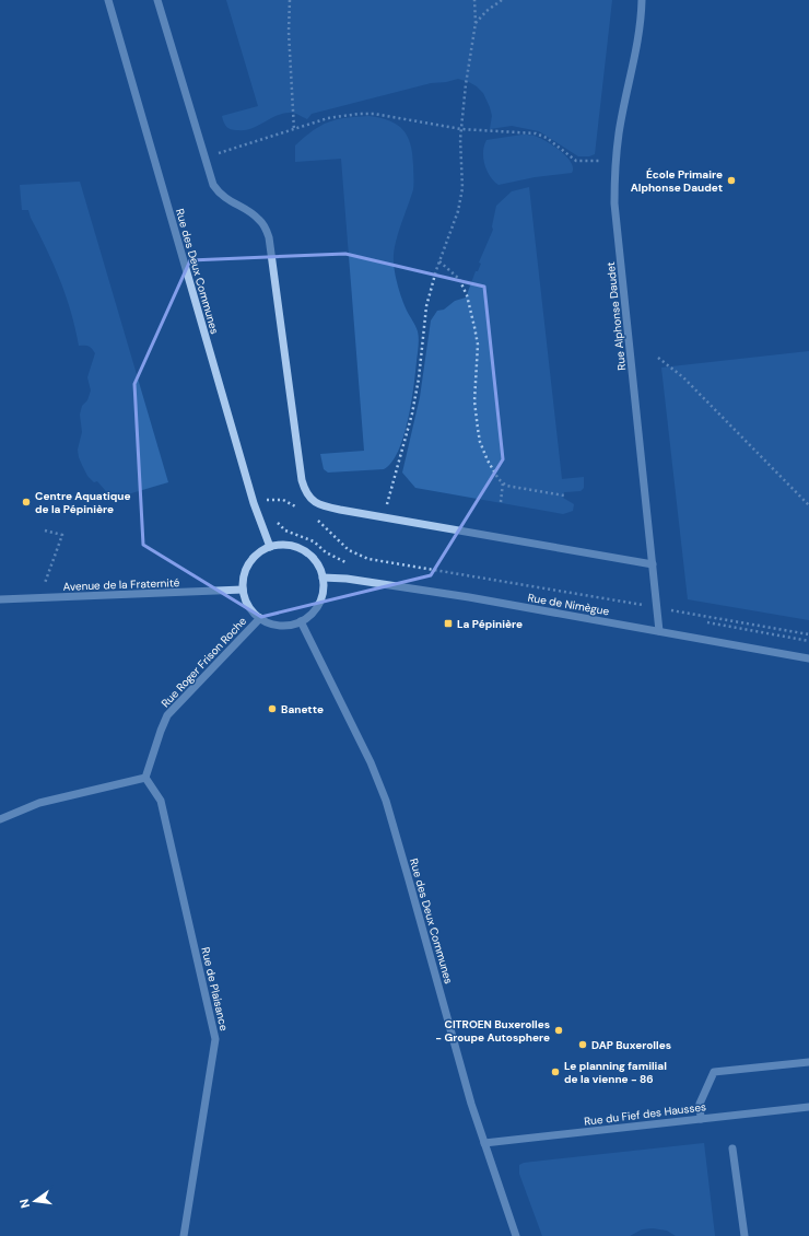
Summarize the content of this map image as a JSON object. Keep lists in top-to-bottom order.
{
  "streets": {
    "street": [
      "Rue des Deux Communes",
      "Rue Alphonse Daudet",
      "Avenue de la Fraternité",
      "Rue de Nimègue",
      "Rue Roger Frison Roche",
      "Rue de Plaisance",
      "Rue du Fief des Hausses"
    ]
  },
  "crossings": [
    ["Rue des Deux Communes", "Avenue de la Fraternité"],
    ["Rue des Deux Communes", "Rue de Nimègue"],
    ["Rue des Deux Communes", "Rue Roger Frison Roche"],
    ["Rue des Deux Communes", "Rue du Fief des Hausses"],
    ["Rue Alphonse Daudet", "Rue de Nimègue"],
    ["Avenue de la Fraternité", "Rue de Nimègue"],
    ["Avenue de la Fraternité", "Rue Roger Frison Roche"],
    ["Rue de Nimègue", "Rue Roger Frison Roche"],
    ["Rue Roger Frison Roche", "Rue de Plaisance"]
  ],
  "places": {
    "other": [
      "École Primaire Alphonse Daudet",
      "Centre Aquatique de la Pépinière",
      "Banette",
      "CITROEN Buxerolles - Groupe Autosphere",
      "DAP Buxerolles",
      "Le planning familial de la vienne - 86"
    ],
    "transit": ["La Pépinière"]
  },
  "north": "left"
}
